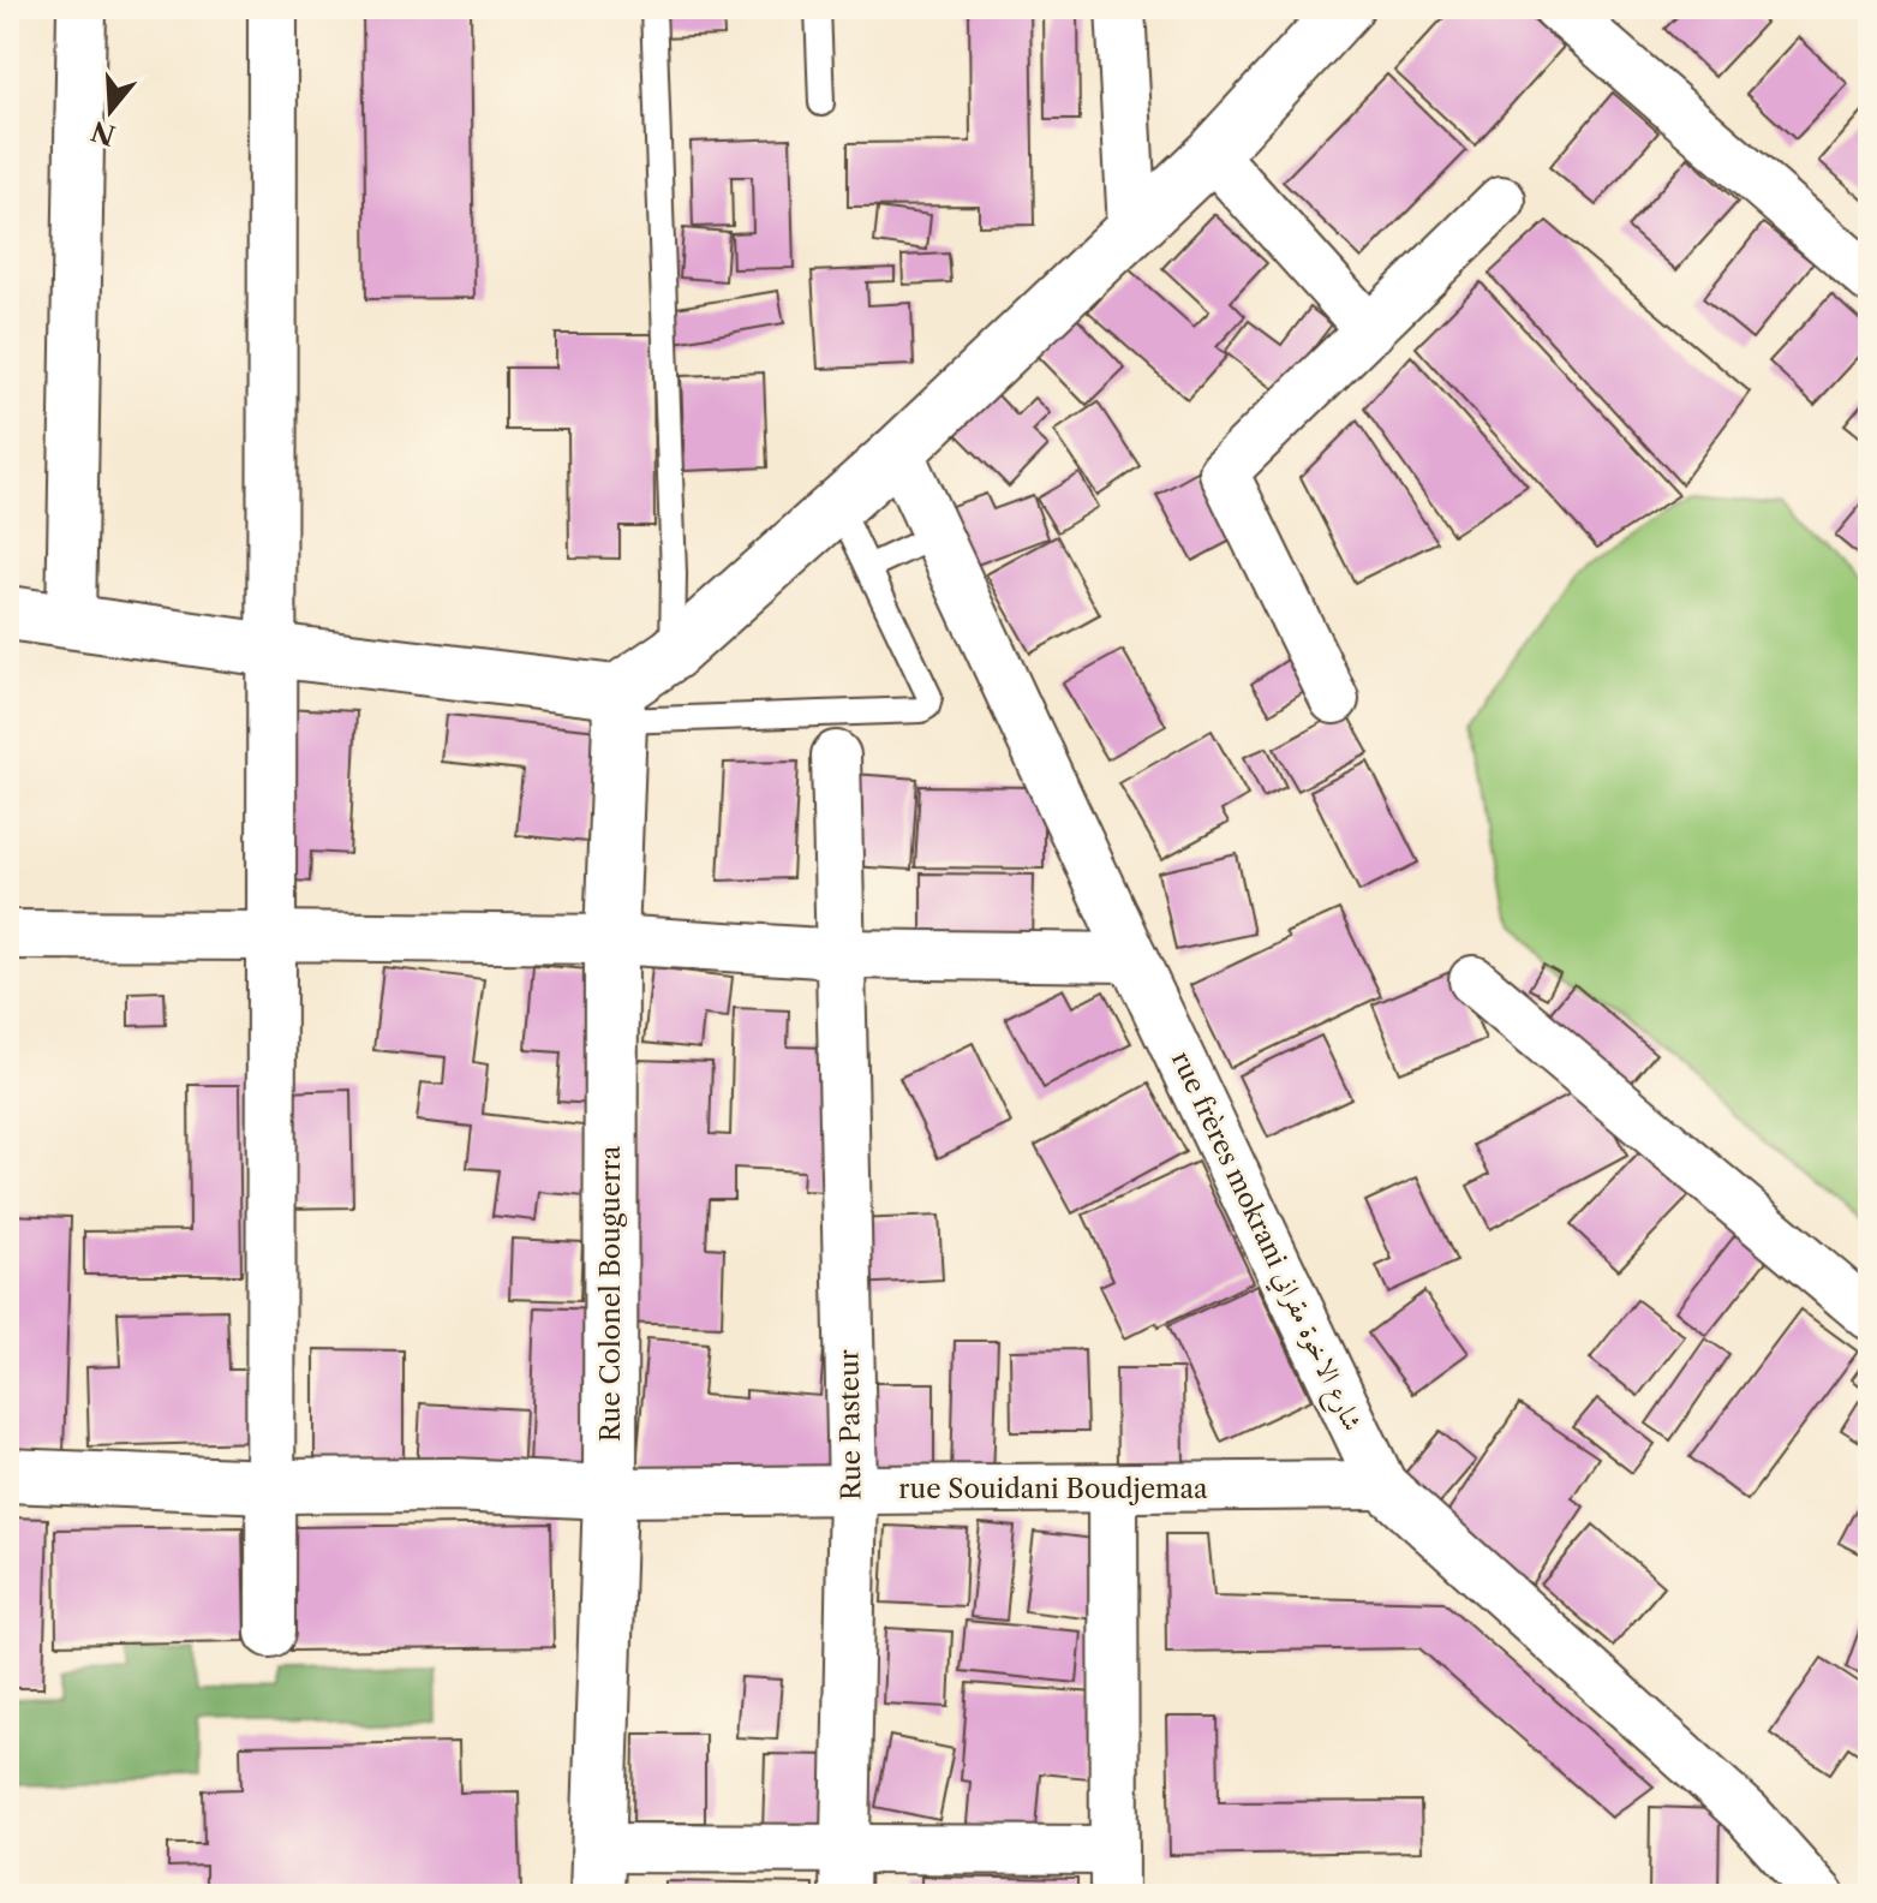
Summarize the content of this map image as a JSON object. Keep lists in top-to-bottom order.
{
  "streets": {
    "main road": ["Rue Colonel Bouguerra"],
    "street": ["rue frères mokrani شارع الاخوة مقراني", "Rue Pasteur", "rue Souidani Boudjemaa"]
  },
  "crossings": [
    ["rue frères mokrani شارع الاخوة مقراني", "rue Souidani Boudjemaa"],
    ["Rue Colonel Bouguerra", "rue Souidani Boudjemaa"],
    ["Rue Pasteur", "rue Souidani Boudjemaa"]
  ],
  "north": "bottom"
}
